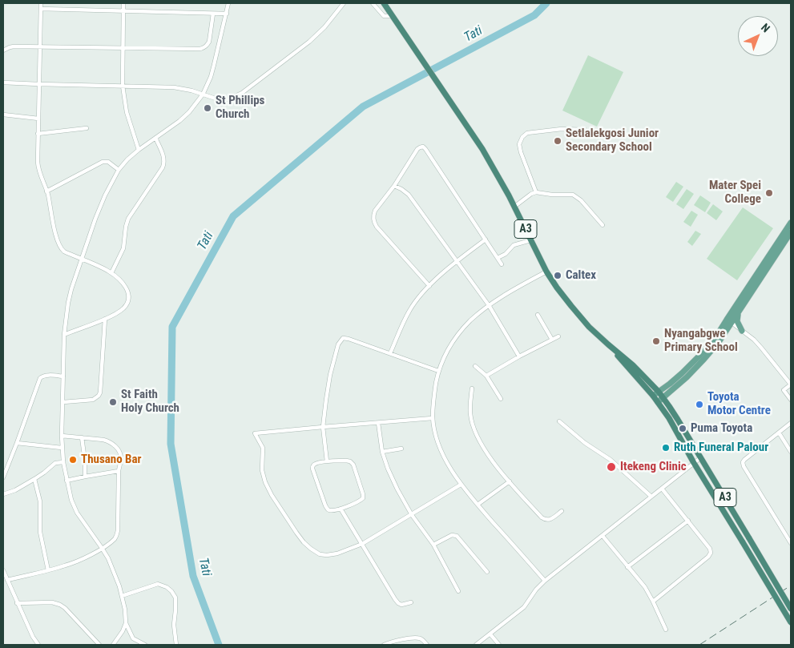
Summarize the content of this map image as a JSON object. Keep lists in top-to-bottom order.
{
  "streets": {
    "highway": ["A3"]
  },
  "water": ["Tati"],
  "places": [
    "St Phillips Church",
    "Setlalekgosi Junior Secondary School",
    "Mater Spei College",
    "Caltex",
    "Nyangabgwe Primary School",
    "St Faith Holy Church",
    "Toyota Motor Centre",
    "Puma Toyota",
    "Ruth Funeral Palour",
    "Thusano Bar",
    "Itekeng Clinic"
  ],
  "north": "top right"
}
